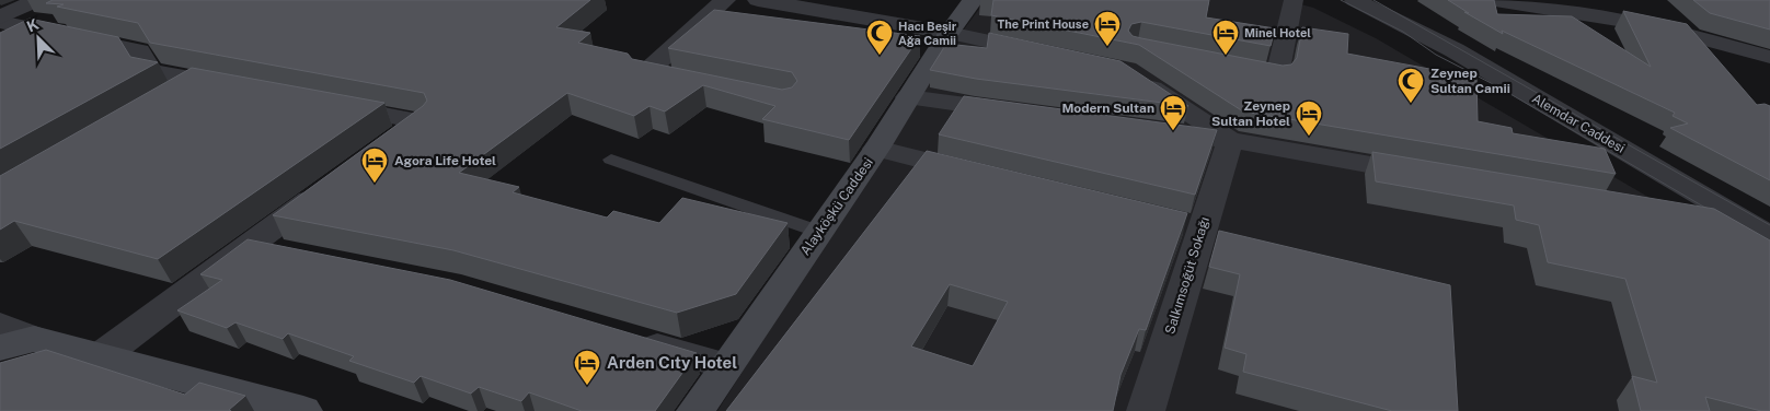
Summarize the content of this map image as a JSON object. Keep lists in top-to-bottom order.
{
  "streets": {
    "main road": ["Alayköşkü Caddesi"],
    "street": ["Alemdar Caddesi", "Salkımsoğüt Sokağı"]
  },
  "places": {
    "hotel": [
      "The Print House",
      "Minel Hotel",
      "Modern Sultan",
      "Zeynep Sultan Hotel",
      "Agora Life Hotel",
      "Arden Cıty Hotel"
    ],
    "mosque": ["Hacı Beşir Ağa Camii", "Zeynep Sultan Camii"]
  },
  "north": "top left"
}
